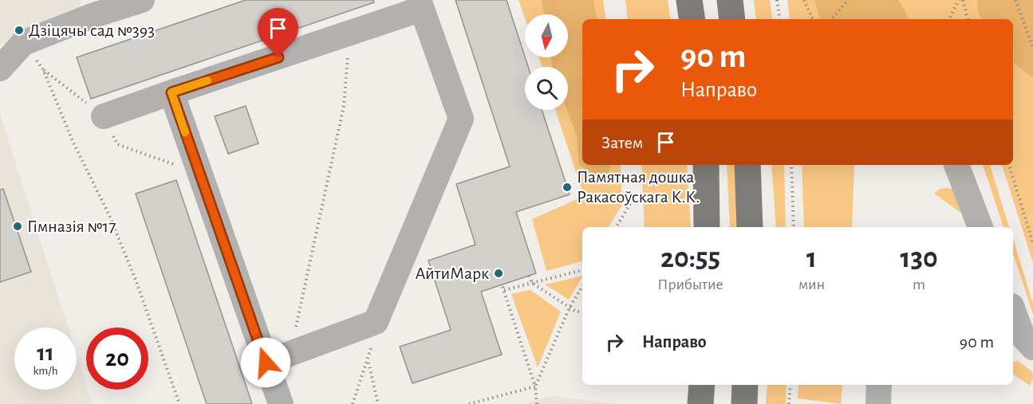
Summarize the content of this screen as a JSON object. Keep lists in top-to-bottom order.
{
  "places": [
    "Дзіцячы сад №393",
    "Памятная дошка Ракасоўскага К.К.",
    "Гімназія №17",
    "АйтиМарк"
  ],
  "north": "bottom",
  "page": {
    "turn": ["90 m", "Направо"],
    "then": "Затем",
    "eta": [
      "20:55",
      "Прибытие",
      "1",
      "мин",
      "130",
      "m"
    ],
    "list": [
      {
        "name": "Направо",
        "value": "90 m"
      }
    ],
    "speed": "11 km/h",
    "limit": "20"
  }
}
